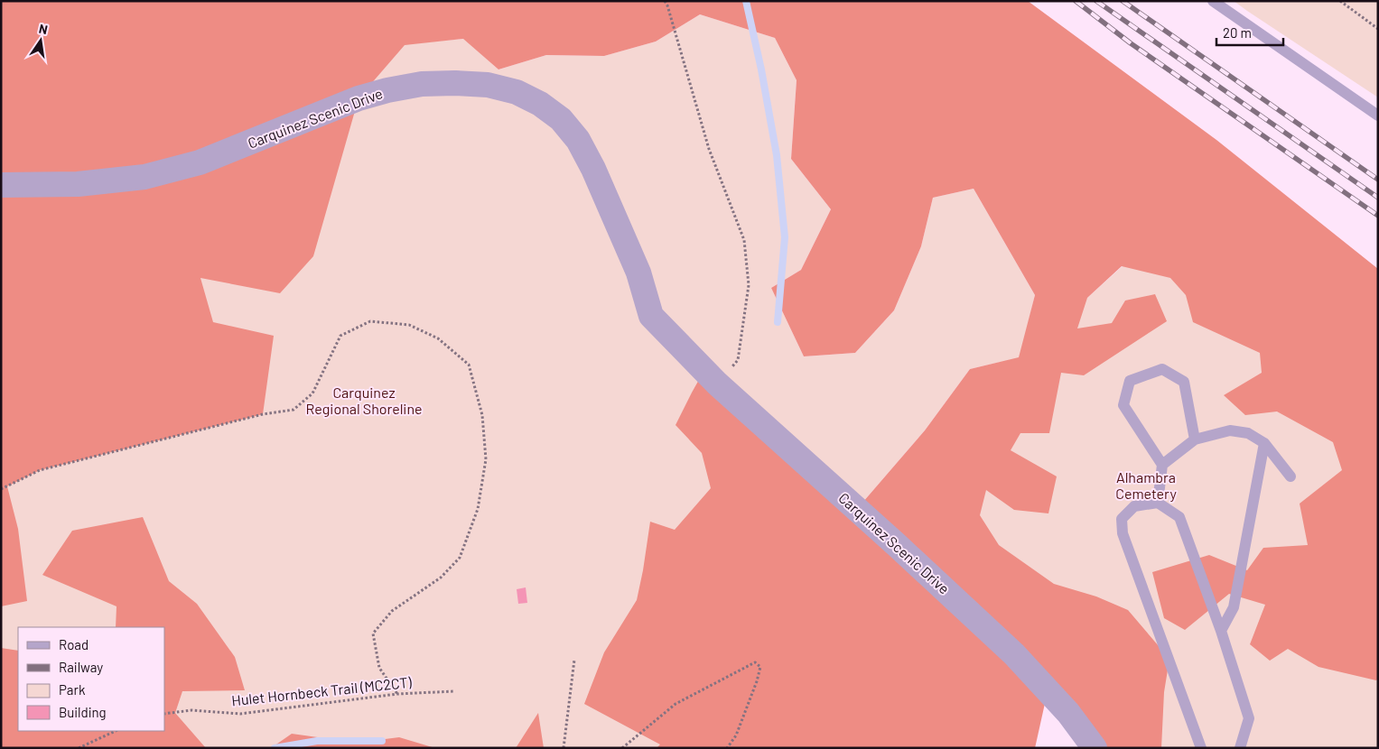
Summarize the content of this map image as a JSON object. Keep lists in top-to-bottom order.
{
  "streets": {
    "street": ["Carquinez Scenic Drive"],
    "path": ["Hulet Hornbeck Trail (MC2CT)"]
  },
  "parks": ["Carquinez Regional Shoreline", "Alhambra Cemetery"],
  "legend": [
    "Road",
    "Railway",
    "Park",
    "Building"
  ],
  "scale_bar": "20 m",
  "north": "top"
}
